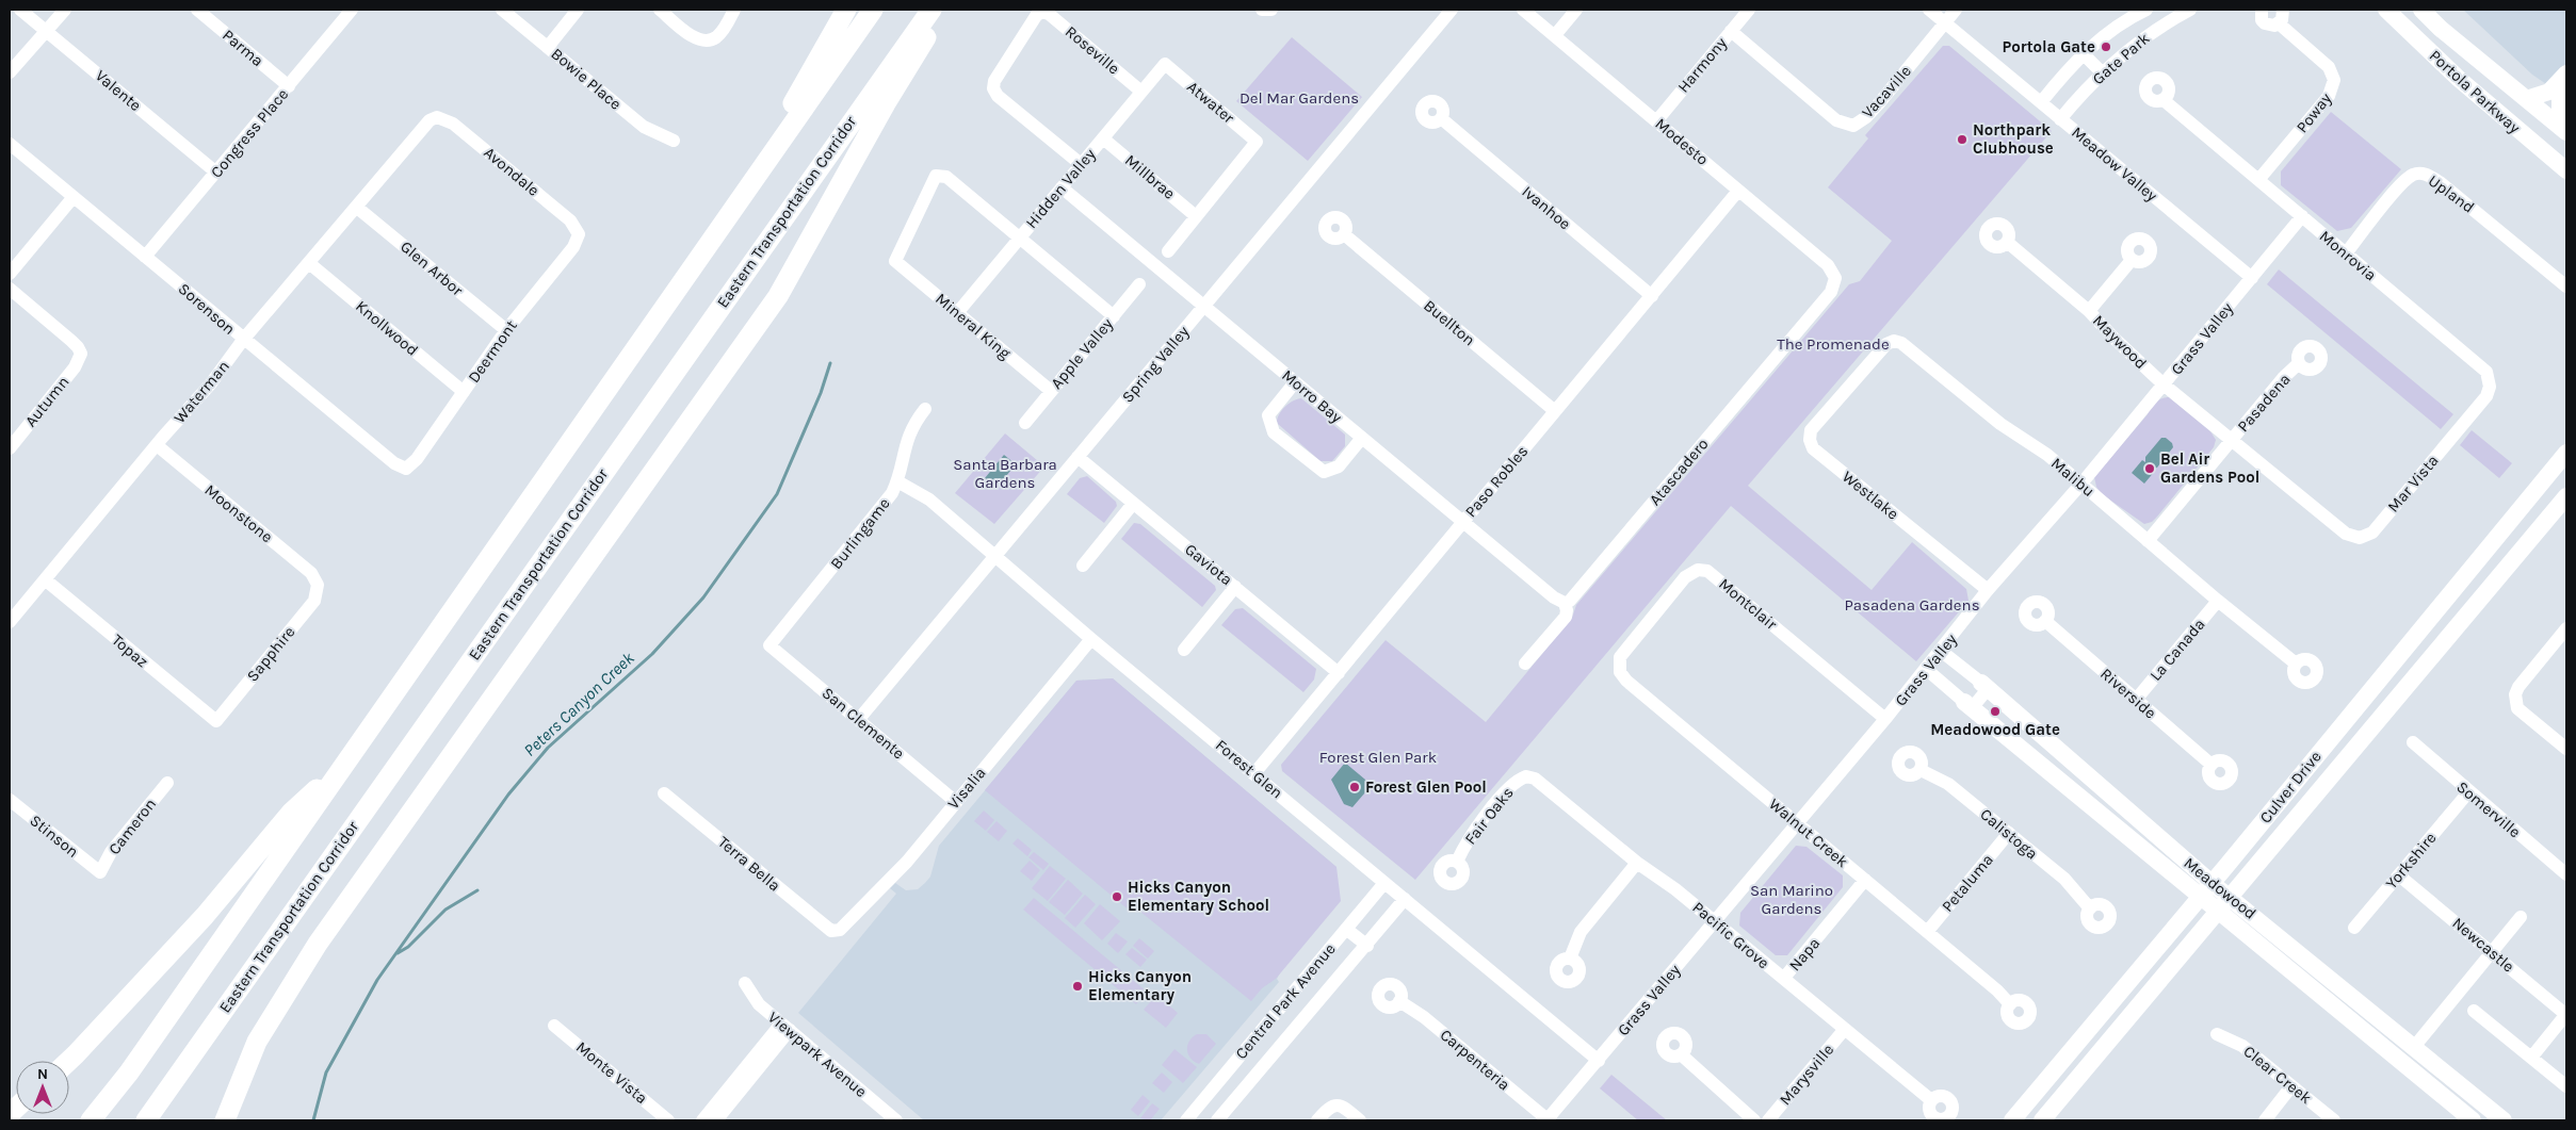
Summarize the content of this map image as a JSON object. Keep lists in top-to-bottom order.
{
  "streets": {
    "highway": ["Eastern Transportation Corridor"],
    "main road": ["Portola Parkway", "Culver Drive", "Meadowood"],
    "street": [
      "Parma",
      "Roseville",
      "Gate Park",
      "Harmony",
      "Bowie Place",
      "Valente",
      "Vacaville",
      "Atwater",
      "Poway",
      "Congress Place",
      "Modesto",
      "Meadow Valley",
      "Avondale",
      "Millbrae",
      "Hidden Valley",
      "Upland",
      "Ivanhoe",
      "Monrovia",
      "Glen Arbor",
      "Sorenson",
      "Buellton",
      "Mineral King",
      "Knollwood",
      "Grass Valley",
      "Maywood",
      "Deermont",
      "Apple Valley",
      "Spring Valley",
      "Waterman",
      "Morro Bay",
      "Autumn",
      "Pasadena",
      "Atascadero",
      "Malibu",
      "Paso Robles",
      "Mar Vista",
      "Westlake",
      "Moonstone",
      "Burlingame",
      "Gaviota",
      "Montclair",
      "La Canada",
      "Topaz",
      "Sapphire",
      "Riverside",
      "San Clemente",
      "Forest Glen",
      "Visalia",
      "Somerville",
      "Fair Oaks",
      "Cameron",
      "Walnut Creek",
      "Calistoga",
      "Stinson",
      "Yorkshire",
      "Terra Bella",
      "Petaluma",
      "Pacific Grove",
      "Newcastle",
      "Napa",
      "Central Park Avenue",
      "Viewpark Avenue",
      "Carpenteria",
      "Monte Vista",
      "Marysville",
      "Clear Creek"
    ]
  },
  "crossings": [
    ["Parma", "Congress Place"],
    ["Roseville", "Hidden Valley"],
    ["Gate Park", "Meadow Valley"],
    ["Harmony", "Vacaville"],
    ["Harmony", "Modesto"],
    ["Valente", "Congress Place"],
    ["Vacaville", "Meadow Valley"],
    ["Atwater", "Millbrae"],
    ["Atwater", "Hidden Valley"],
    ["Poway", "Monrovia"],
    ["Congress Place", "Sorenson"],
    ["Modesto", "Atascadero"],
    ["Modesto", "Paso Robles"],
    ["Meadow Valley", "Grass Valley"],
    ["Avondale", "Deermont"],
    ["Avondale", "Waterman"],
    ["Millbrae", "Hidden Valley"],
    ["Hidden Valley", "Mineral King"],
    ["Hidden Valley", "Morro Bay"],
    ["Upland", "Monrovia"],
    ["Ivanhoe", "Paso Robles"],
    ["Monrovia", "Grass Valley"],
    ["Monrovia", "Mar Vista"],
    ["Glen Arbor", "Deermont"],
    ["Glen Arbor", "Waterman"],
    ["Sorenson", "Deermont"],
    ["Sorenson", "Waterman"],
    ["Buellton", "Paso Robles"],
    ["Mineral King", "Apple Valley"],
    ["Knollwood", "Deermont"],
    ["Knollwood", "Waterman"],
    ["Grass Valley", "Maywood"],
    ["Grass Valley", "Malibu"],
    ["Grass Valley", "Westlake"],
    ["Grass Valley", "Montclair"],
    ["Grass Valley", "Forest Glen"],
    ["Grass Valley", "Walnut Creek"],
    ["Grass Valley", "Meadowood"],
    ["Grass Valley", "Pacific Grove"],
    ["Grass Valley", "Carpenteria"],
    ["Maywood", "Pasadena"],
    ["Maywood", "Mar Vista"],
    ["Spring Valley", "Morro Bay"],
    ["Spring Valley", "Gaviota"],
    ["Spring Valley", "San Clemente"],
    ["Spring Valley", "Forest Glen"],
    ["Waterman", "Moonstone"],
    ["Waterman", "Topaz"],
    ["Morro Bay", "Atascadero"],
    ["Morro Bay", "Paso Robles"],
    ["Pasadena", "Malibu"],
    ["Malibu", "Westlake"],
    ["Malibu", "La Canada"],
    ["Paso Robles", "Gaviota"],
    ["Paso Robles", "Forest Glen"],
    ["Moonstone", "Sapphire"],
    ["Burlingame", "San Clemente"],
    ["Burlingame", "Forest Glen"],
    ["Montclair", "Walnut Creek"],
    ["La Canada", "Riverside"],
    ["Topaz", "Sapphire"],
    ["San Clemente", "Visalia"],
    ["Forest Glen", "Visalia"],
    ["Forest Glen", "Central Park Avenue"],
    ["Culver Drive", "Meadowood"],
    ["Visalia", "Terra Bella"],
    ["Somerville", "Yorkshire"],
    ["Fair Oaks", "Pacific Grove"],
    ["Cameron", "Stinson"],
    ["Walnut Creek", "Petaluma"],
    ["Walnut Creek", "Napa"],
    ["Calistoga", "Petaluma"],
    ["Yorkshire", "Newcastle"],
    ["Pacific Grove", "Napa"],
    ["Pacific Grove", "Marysville"]
  ],
  "water": ["Peters Canyon Creek"],
  "parks": [
    "Del Mar Gardens",
    "The Promenade",
    "Santa Barbara Gardens",
    "Pasadena Gardens",
    "Forest Glen Park",
    "San Marino Gardens"
  ],
  "places": [
    "Portola Gate",
    "Northpark Clubhouse",
    "Bel Air Gardens Pool",
    "Meadowood Gate",
    "Forest Glen Pool",
    "Hicks Canyon Elementary School",
    "Hicks Canyon Elementary"
  ],
  "north": "top"
}
